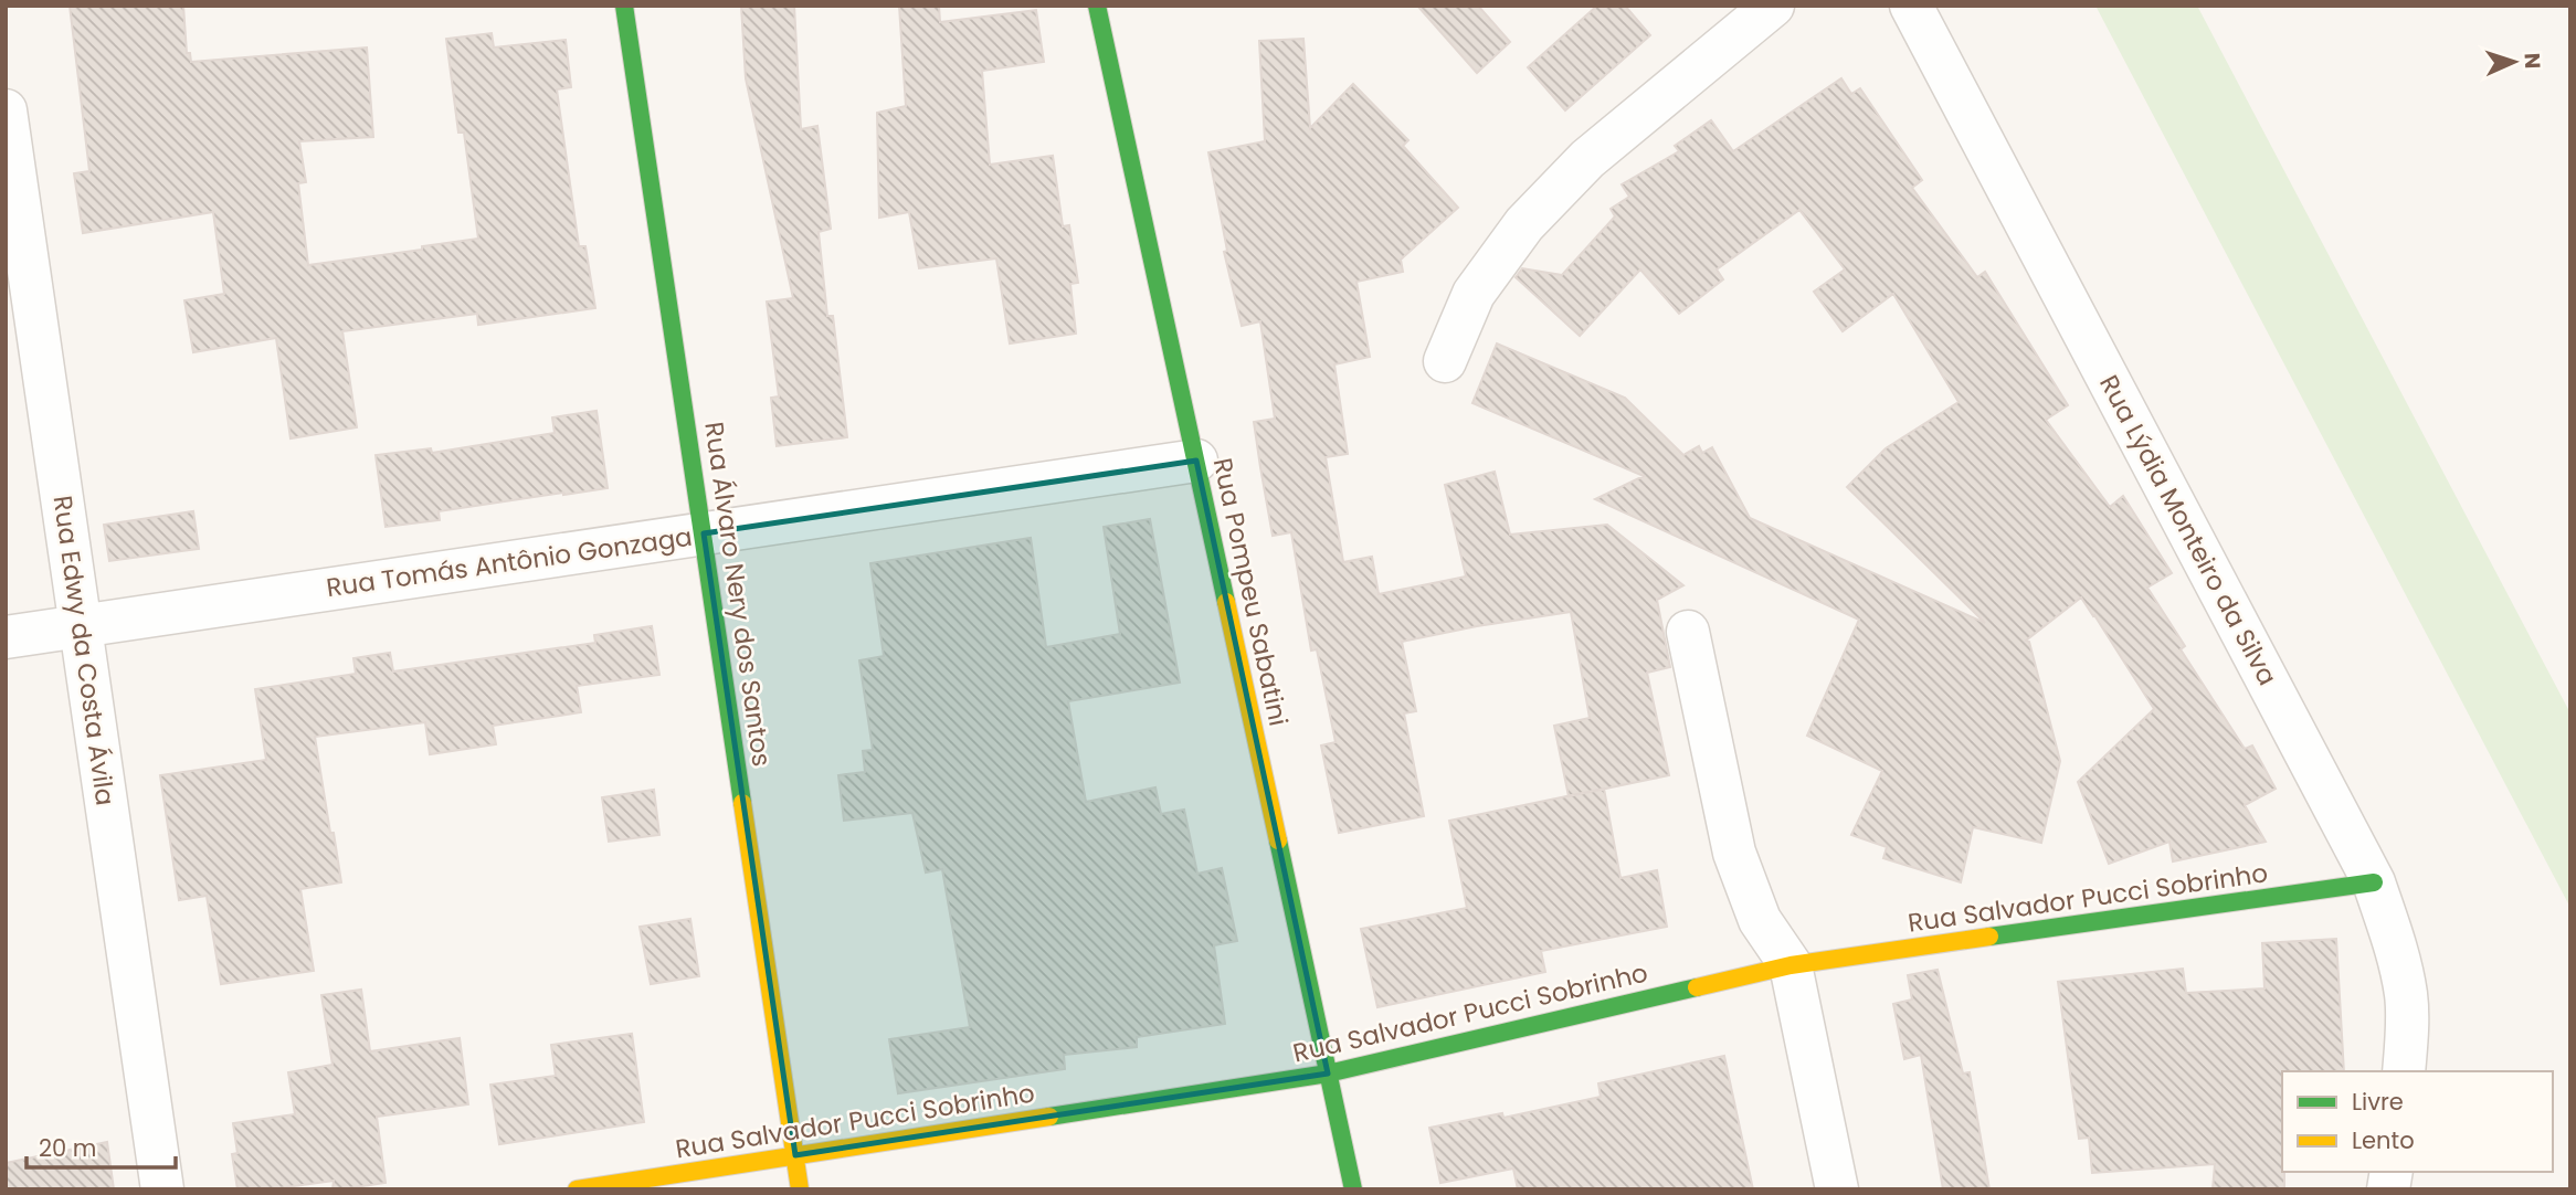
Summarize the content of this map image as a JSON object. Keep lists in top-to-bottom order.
{
  "streets": {
    "street": [
      "Rua Lýdia Monteiro da Silva",
      "Rua Tomás Antônio Gonzaga",
      "Rua Pompeu Sabatini",
      "Rua Álvaro Nery dos Santos",
      "Rua Edwy da Costa Ávila",
      "Rua Salvador Pucci Sobrinho"
    ]
  },
  "crossings": [
    ["Rua Lýdia Monteiro da Silva", "Rua Salvador Pucci Sobrinho"],
    ["Rua Tomás Antônio Gonzaga", "Rua Pompeu Sabatini"],
    ["Rua Tomás Antônio Gonzaga", "Rua Álvaro Nery dos Santos"],
    ["Rua Tomás Antônio Gonzaga", "Rua Edwy da Costa Ávila"],
    ["Rua Pompeu Sabatini", "Rua Salvador Pucci Sobrinho"],
    ["Rua Álvaro Nery dos Santos", "Rua Salvador Pucci Sobrinho"]
  ],
  "legend": ["Livre", "Lento"],
  "scale_bar": "20 m",
  "north": "right"
}
